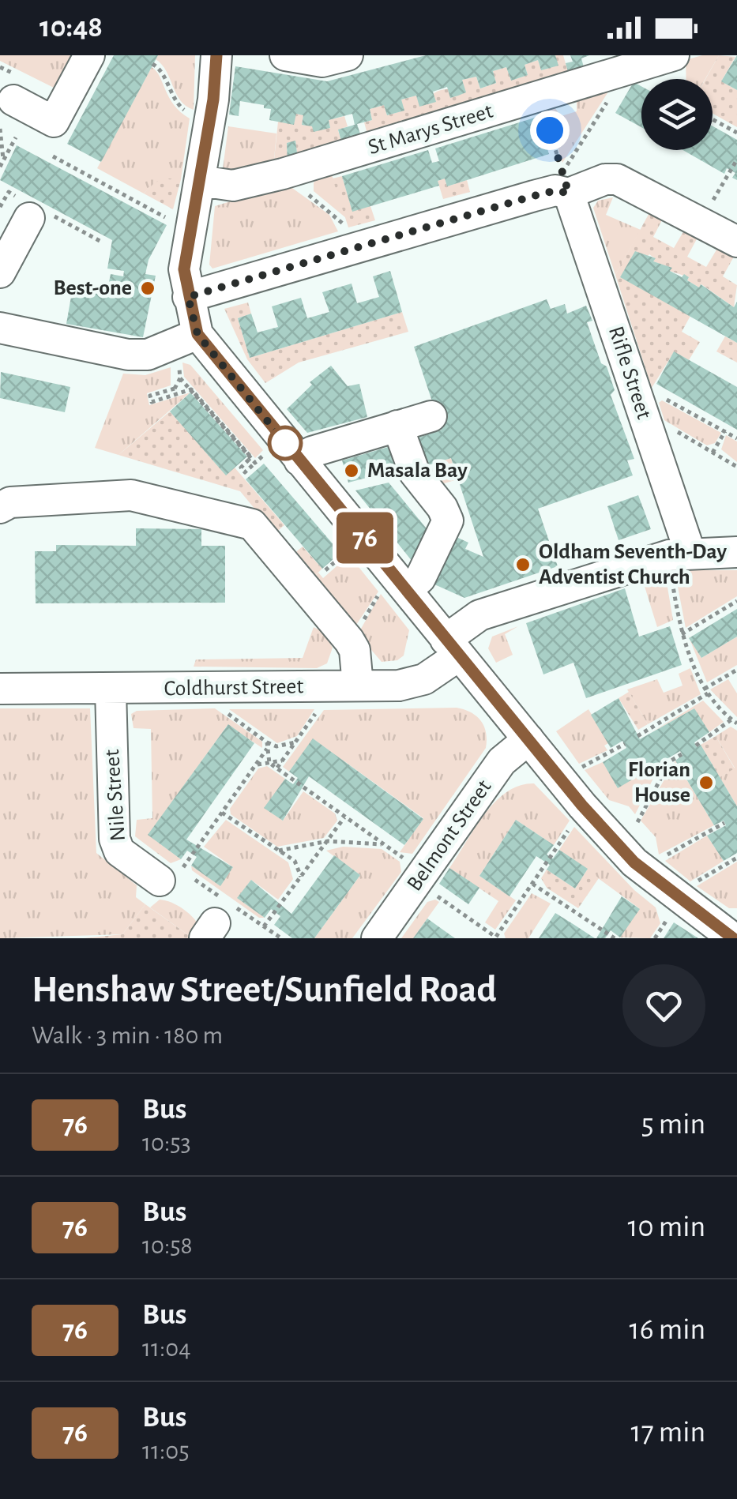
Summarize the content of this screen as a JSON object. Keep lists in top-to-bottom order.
{
  "streets": {
    "street": [
      "St Marys Street",
      "Rifle Street",
      "Coldhurst Street",
      "Nile Street",
      "Belmont Street"
    ]
  },
  "crossings": [
    ["Rifle Street", "Coldhurst Street"],
    ["Coldhurst Street", "Nile Street"]
  ],
  "places": [
    "Best-one",
    "Masala Bay",
    "Oldham Seventh-Day Adventist Church",
    "Florian House"
  ],
  "lines": ["bus line 76"],
  "page": {
    "status": "10:48",
    "on_map": "76",
    "heading": ["Henshaw Street/Sunfield Road", "Walk · 3 min · 180 m"],
    "list": [
      {
        "mark": "76",
        "name": "Bus",
        "note": "10:53",
        "value": "5 min"
      },
      {
        "mark": "76",
        "name": "Bus",
        "note": "10:58",
        "value": "10 min"
      },
      {
        "mark": "76",
        "name": "Bus",
        "note": "11:04",
        "value": "16 min"
      },
      {
        "mark": "76",
        "name": "Bus",
        "note": "11:05",
        "value": "17 min"
      }
    ]
  }
}
